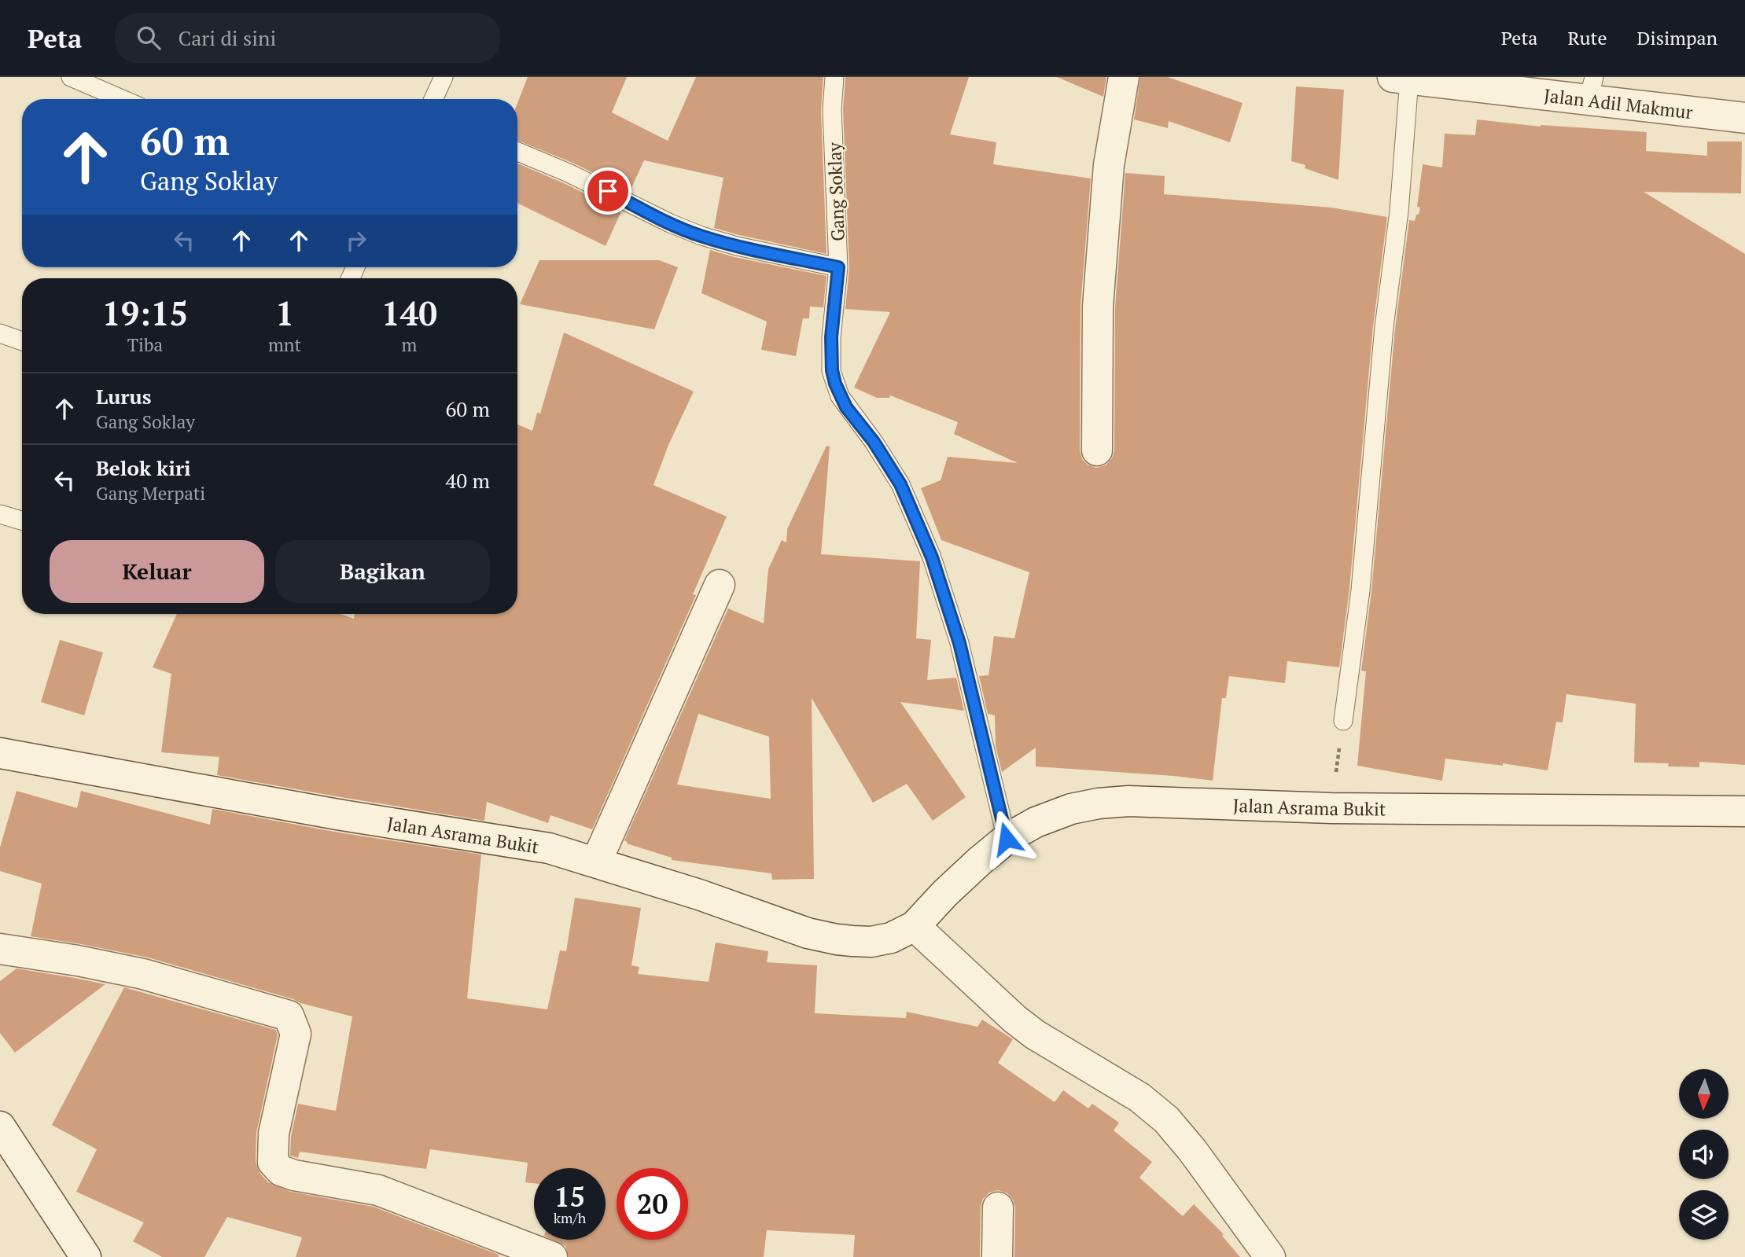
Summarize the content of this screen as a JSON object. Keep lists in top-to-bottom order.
{
  "streets": {
    "street": ["Jalan Adil Makmur", "Jalan Asrama Bukit"],
    "lane": ["Gang Soklay"]
  },
  "crossings": [
    ["Gang Soklay", "Jalan Asrama Bukit"]
  ],
  "north": "bottom",
  "page": {
    "header": "Peta",
    "search": "Cari di sini",
    "nav": ["Peta", "Rute", "Disimpan"],
    "turn": ["60 m", "Gang Soklay"],
    "eta": [
      "19:15",
      "Tiba",
      "1",
      "mnt",
      "140",
      "m"
    ],
    "list": [
      {
        "name": "Lurus",
        "note": "Gang Soklay",
        "value": "60 m"
      },
      {
        "name": "Belok kiri",
        "note": "Gang Merpati",
        "value": "40 m"
      }
    ],
    "buttons": ["Keluar", "Bagikan"],
    "speed": "15 km/h",
    "limit": "20"
  }
}
